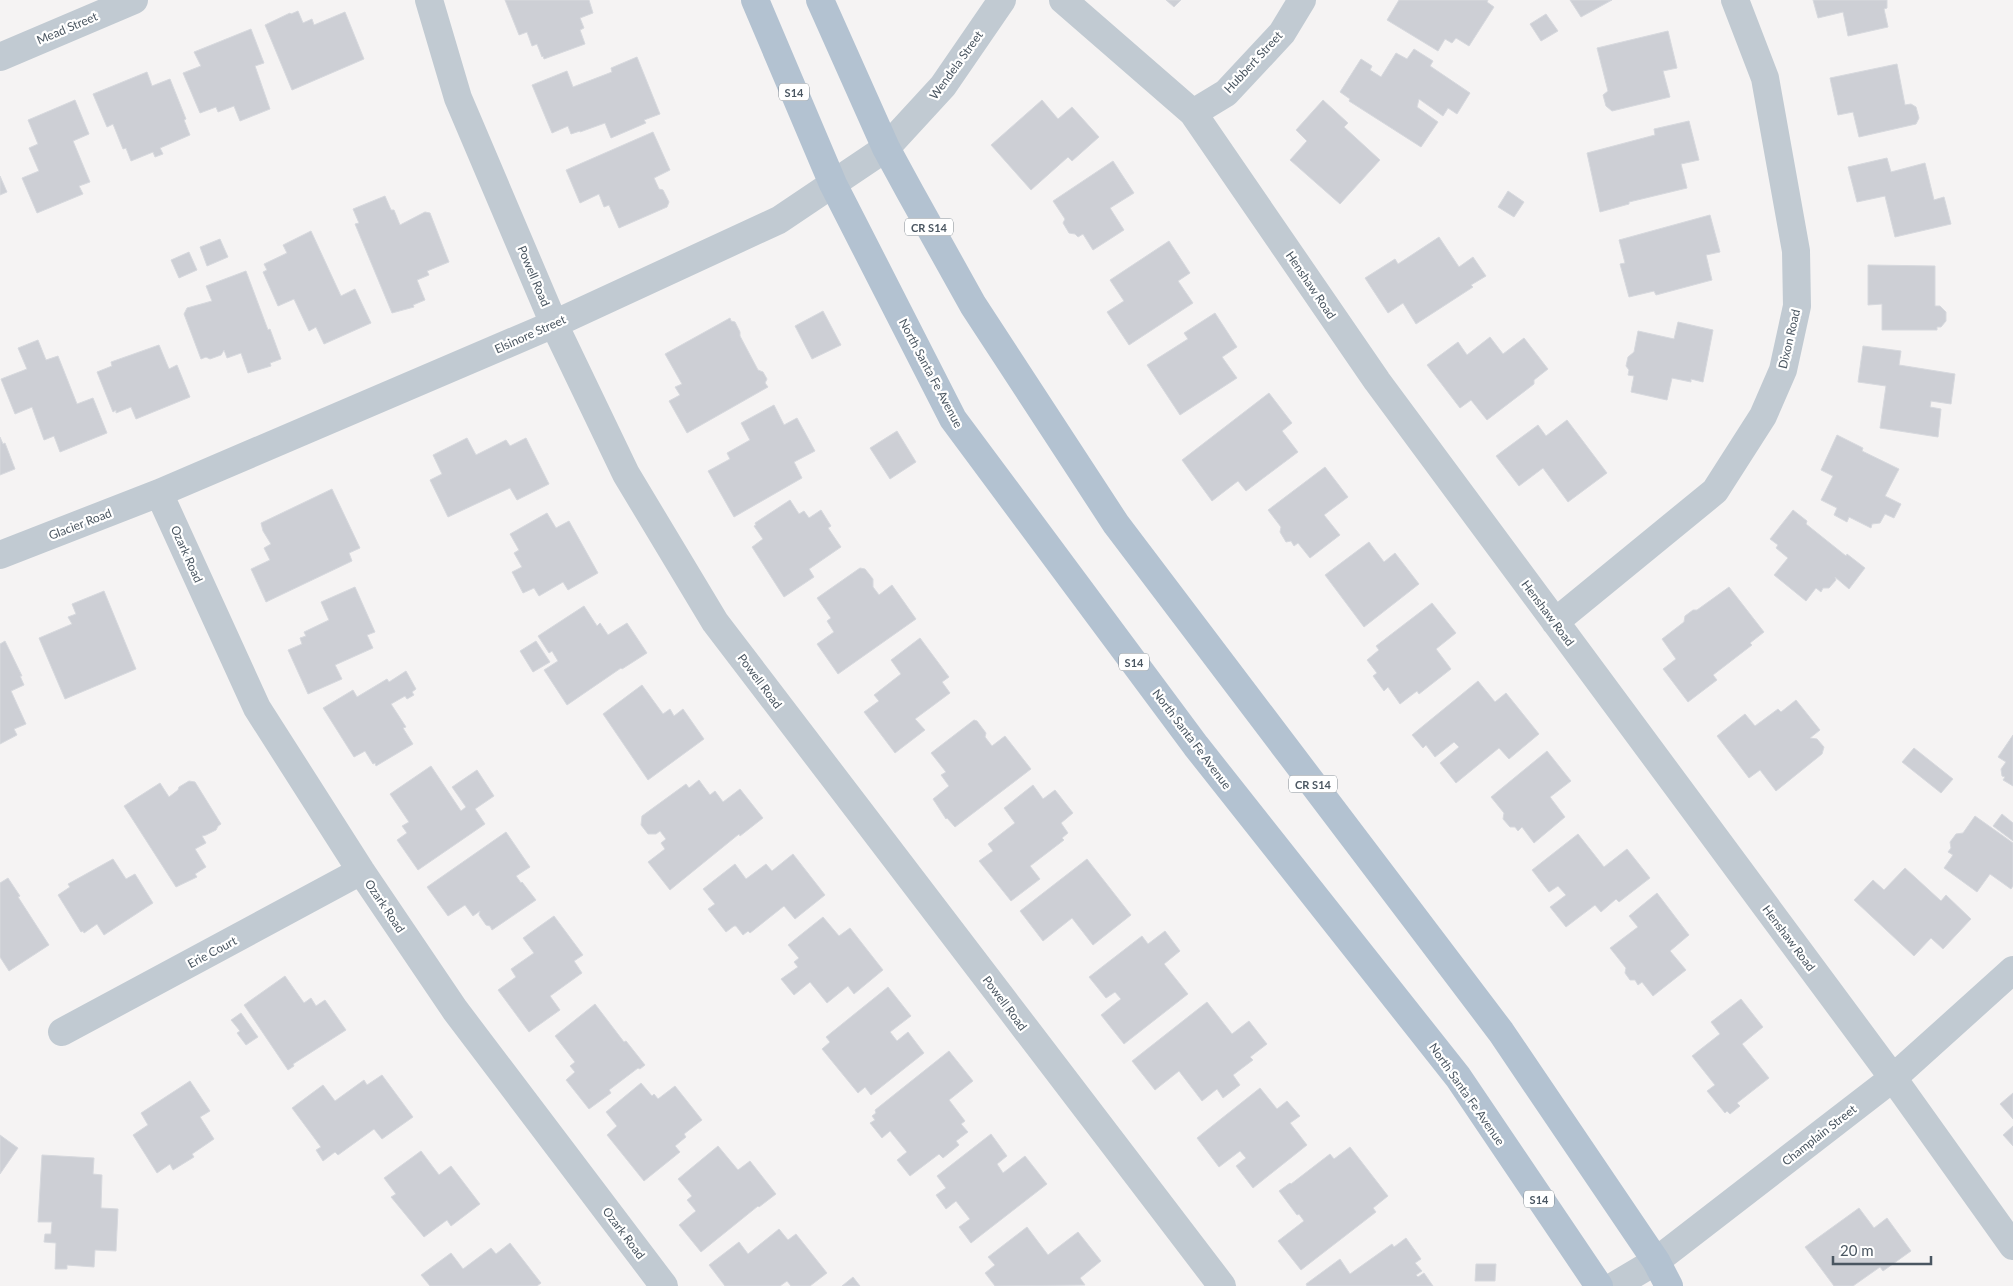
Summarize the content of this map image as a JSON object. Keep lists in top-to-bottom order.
{
  "streets": {
    "main road": ["S14", "CR S14", "North Santa Fe Avenue"],
    "street": [
      "Mead Street",
      "Hubbert Street",
      "Wendela Street",
      "Powell Road",
      "Henshaw Road",
      "Elsinore Street",
      "Dixon Road",
      "Glacier Road",
      "Ozark Road",
      "Erie Court",
      "Champlain Street"
    ]
  },
  "crossings": [
    ["Hubbert Street", "Henshaw Road"],
    ["Wendela Street", "CR S14"],
    ["Wendela Street", "Elsinore Street"],
    ["CR S14", "Elsinore Street"],
    ["CR S14", "Champlain Street"],
    ["Powell Road", "Elsinore Street"],
    ["Henshaw Road", "Dixon Road"],
    ["Henshaw Road", "Champlain Street"],
    ["Elsinore Street", "North Santa Fe Avenue"],
    ["Elsinore Street", "Glacier Road"],
    ["Elsinore Street", "Ozark Road"],
    ["Glacier Road", "Ozark Road"],
    ["Ozark Road", "Erie Court"]
  ],
  "scale_bar": "20 m"
}
